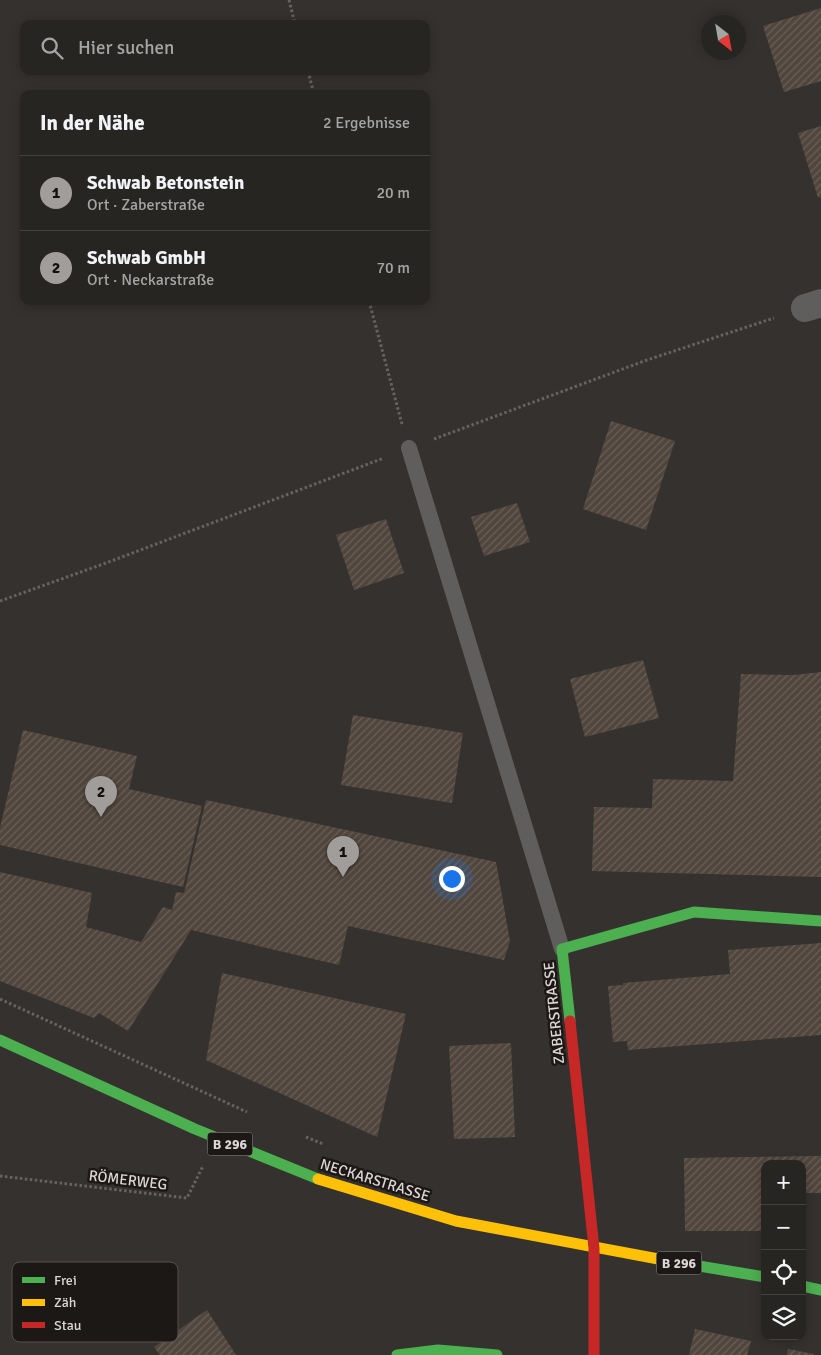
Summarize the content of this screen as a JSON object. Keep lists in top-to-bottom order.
{
  "streets": {
    "main road": ["ZABERSTRASSE", "B 296", "NECKARSTRASSE"],
    "path": ["RÖMERWEG"]
  },
  "crossings": [
    ["ZABERSTRASSE", "NECKARSTRASSE"],
    ["RÖMERWEG", "NECKARSTRASSE"]
  ],
  "legend": ["Frei", "Zäh", "Stau"],
  "north": "bottom right",
  "page": {
    "search": "Hier suchen",
    "heading": ["In der Nähe", "2 Ergebnisse"],
    "list": [
      {
        "mark": "1",
        "name": "Schwab Betonstein",
        "note": "Ort · Zaberstraße",
        "value": "20 m"
      },
      {
        "mark": "2",
        "name": "Schwab GmbH",
        "note": "Ort · Neckarstraße",
        "value": "70 m"
      }
    ],
    "pins": ["2", "1"],
    "map_buttons": ["+", "−"]
  }
}
